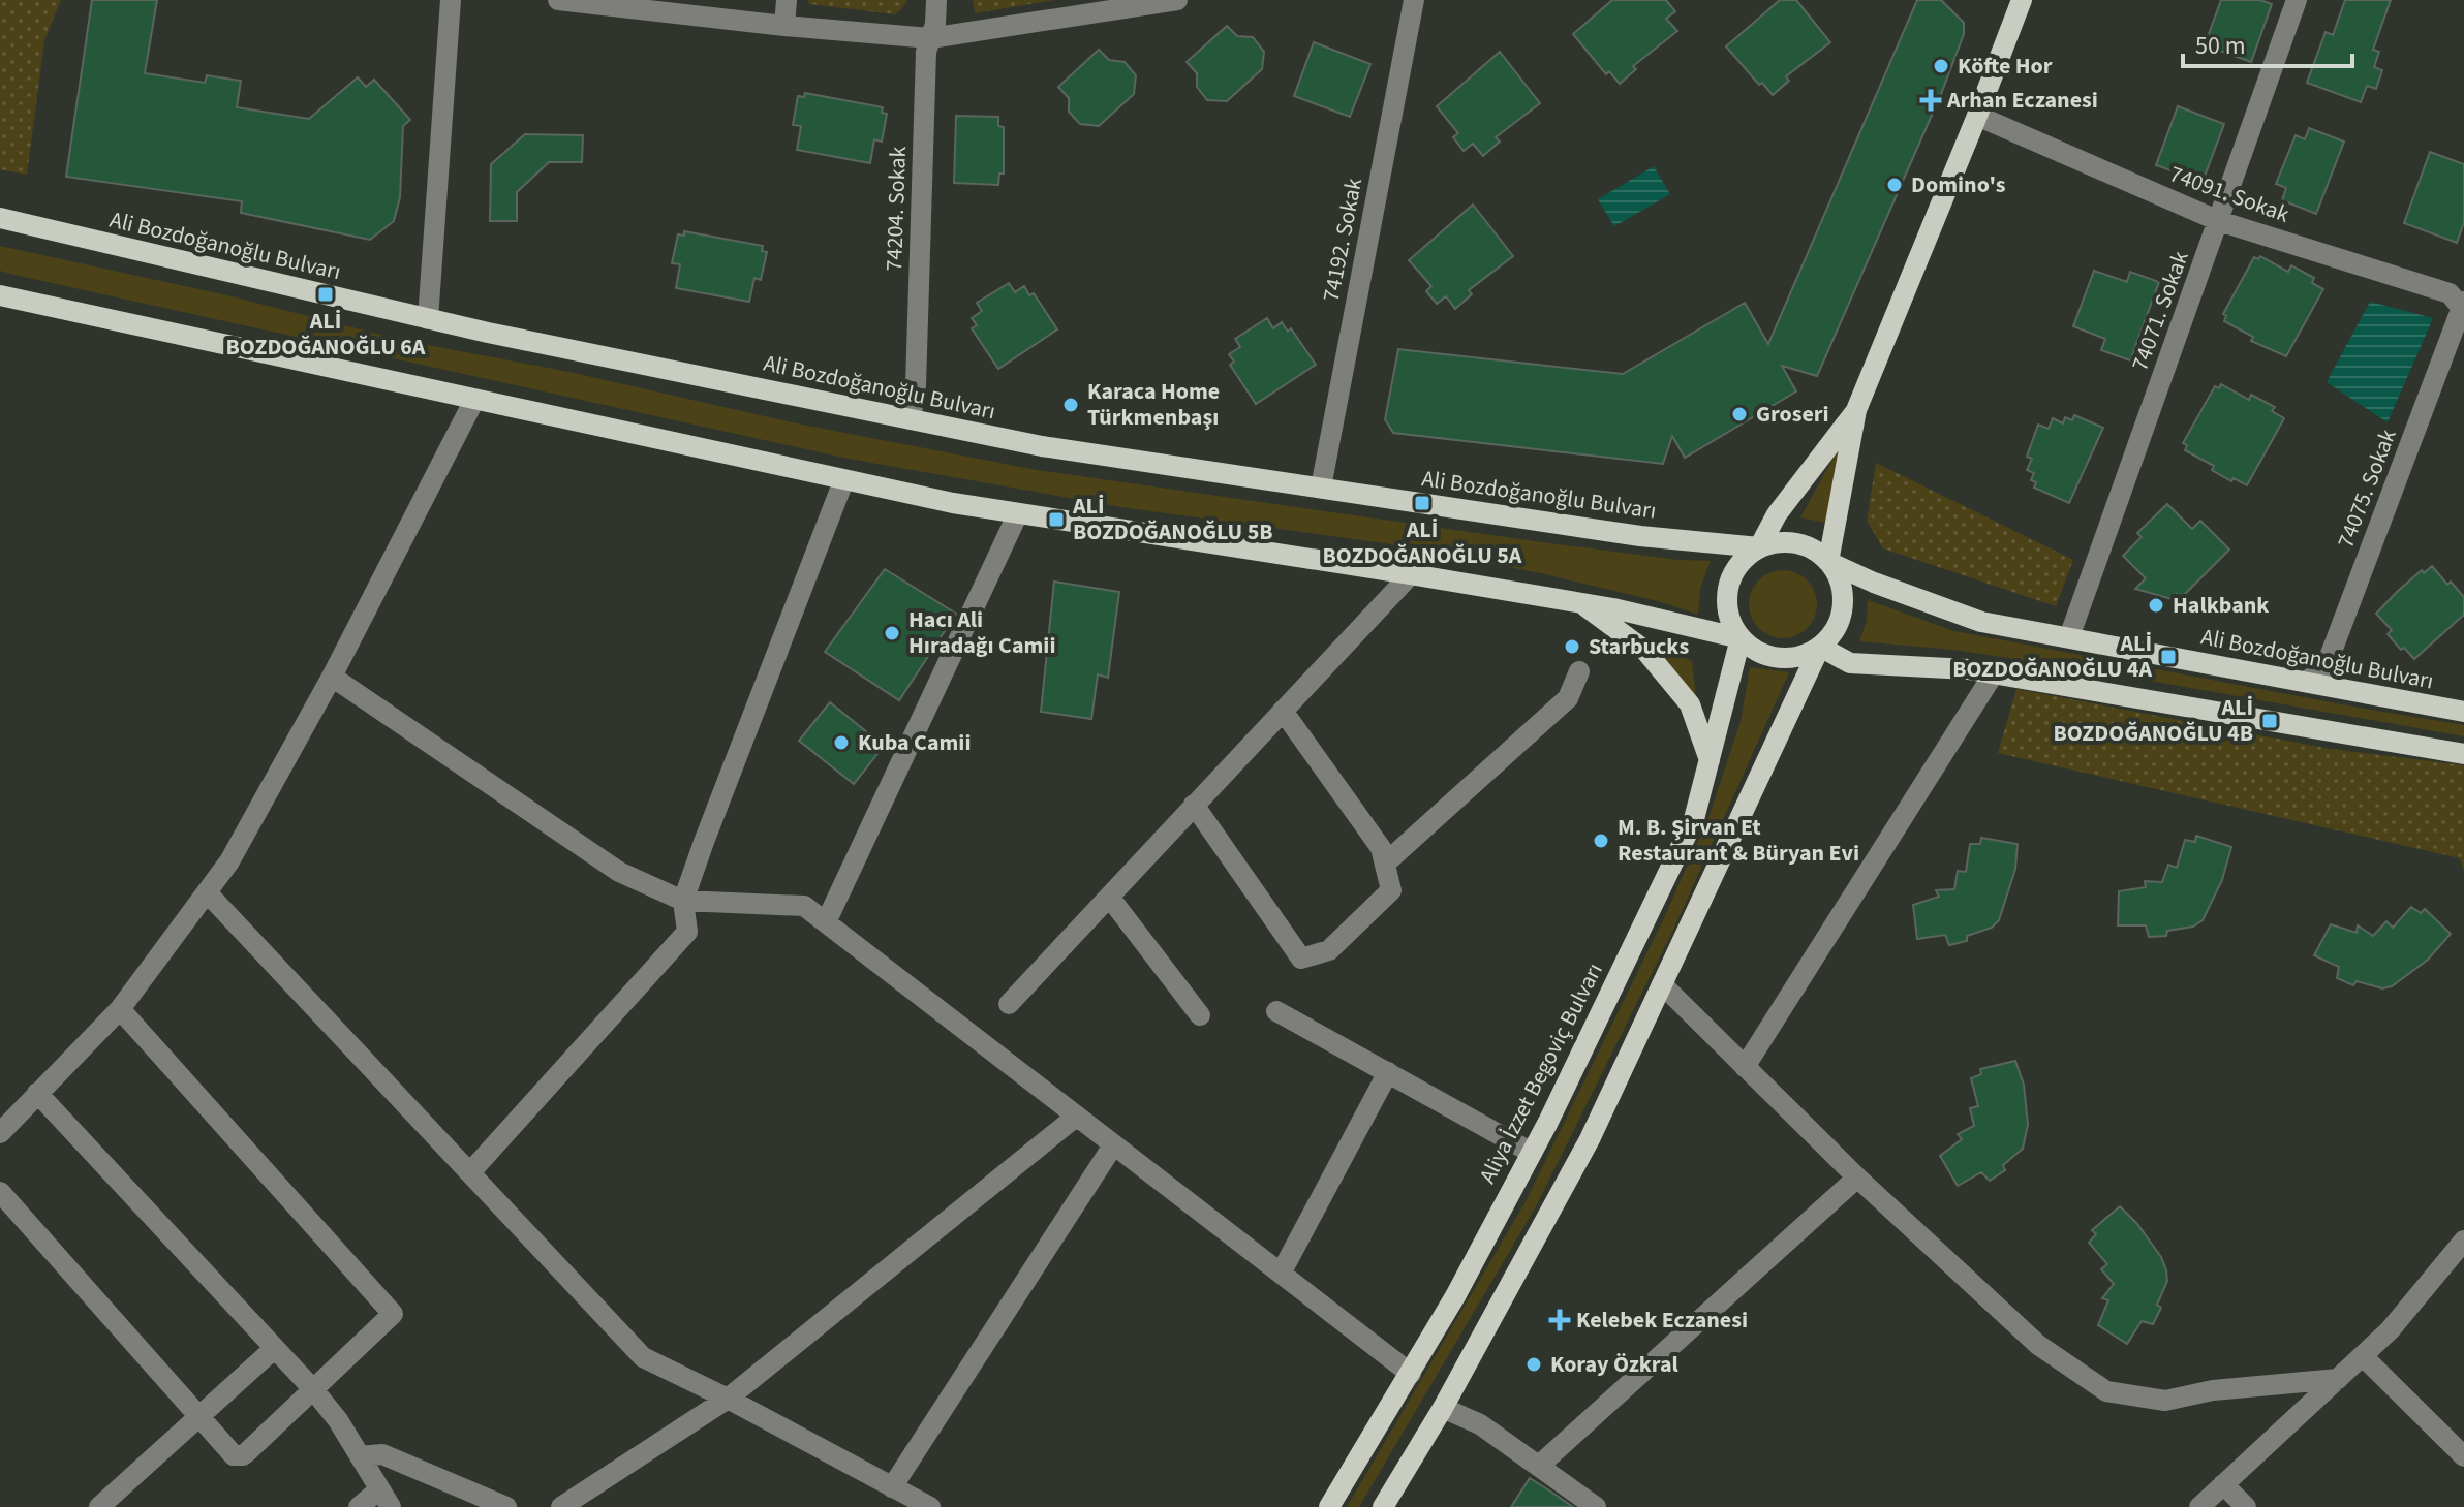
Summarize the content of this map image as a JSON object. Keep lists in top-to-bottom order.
{
  "streets": {
    "main road": ["Ali Bozdoğanoğlu Bulvarı", "Aliya İzzet Begoviç Bulvarı"],
    "street": [
      "74091. Sokak",
      "74204. Sokak",
      "74192. Sokak",
      "74071. Sokak",
      "74075. Sokak"
    ]
  },
  "crossings": [
    ["74091. Sokak", "74071. Sokak"],
    ["74091. Sokak", "74075. Sokak"],
    ["74204. Sokak", "Ali Bozdoğanoğlu Bulvarı"],
    ["74192. Sokak", "Ali Bozdoğanoğlu Bulvarı"],
    ["Ali Bozdoğanoğlu Bulvarı", "74071. Sokak"],
    ["Ali Bozdoğanoğlu Bulvarı", "74075. Sokak"],
    ["Ali Bozdoğanoğlu Bulvarı", "Aliya İzzet Begoviç Bulvarı"]
  ],
  "places": {
    "other": [
      "Köfte Hor",
      "Domino's",
      "Karaca Home Türkmenbaşı",
      "Groseri",
      "Halkbank",
      "Hacı Ali Hıradağı Camii",
      "Starbucks",
      "Kuba Camii",
      "M. B. Şirvan Et Restaurant & Büryan Evi",
      "Koray Özkral"
    ],
    "health": ["Arhan Eczanesi", "Kelebek Eczanesi"],
    "transit": [
      "ALİ BOZDOĞANOĞLU 6A",
      "ALİ BOZDOĞANOĞLU 5A",
      "ALİ BOZDOĞANOĞLU 5B",
      "ALİ BOZDOĞANOĞLU 4A",
      "ALİ BOZDOĞANOĞLU 4B"
    ]
  },
  "scale_bar": "50 m"
}
